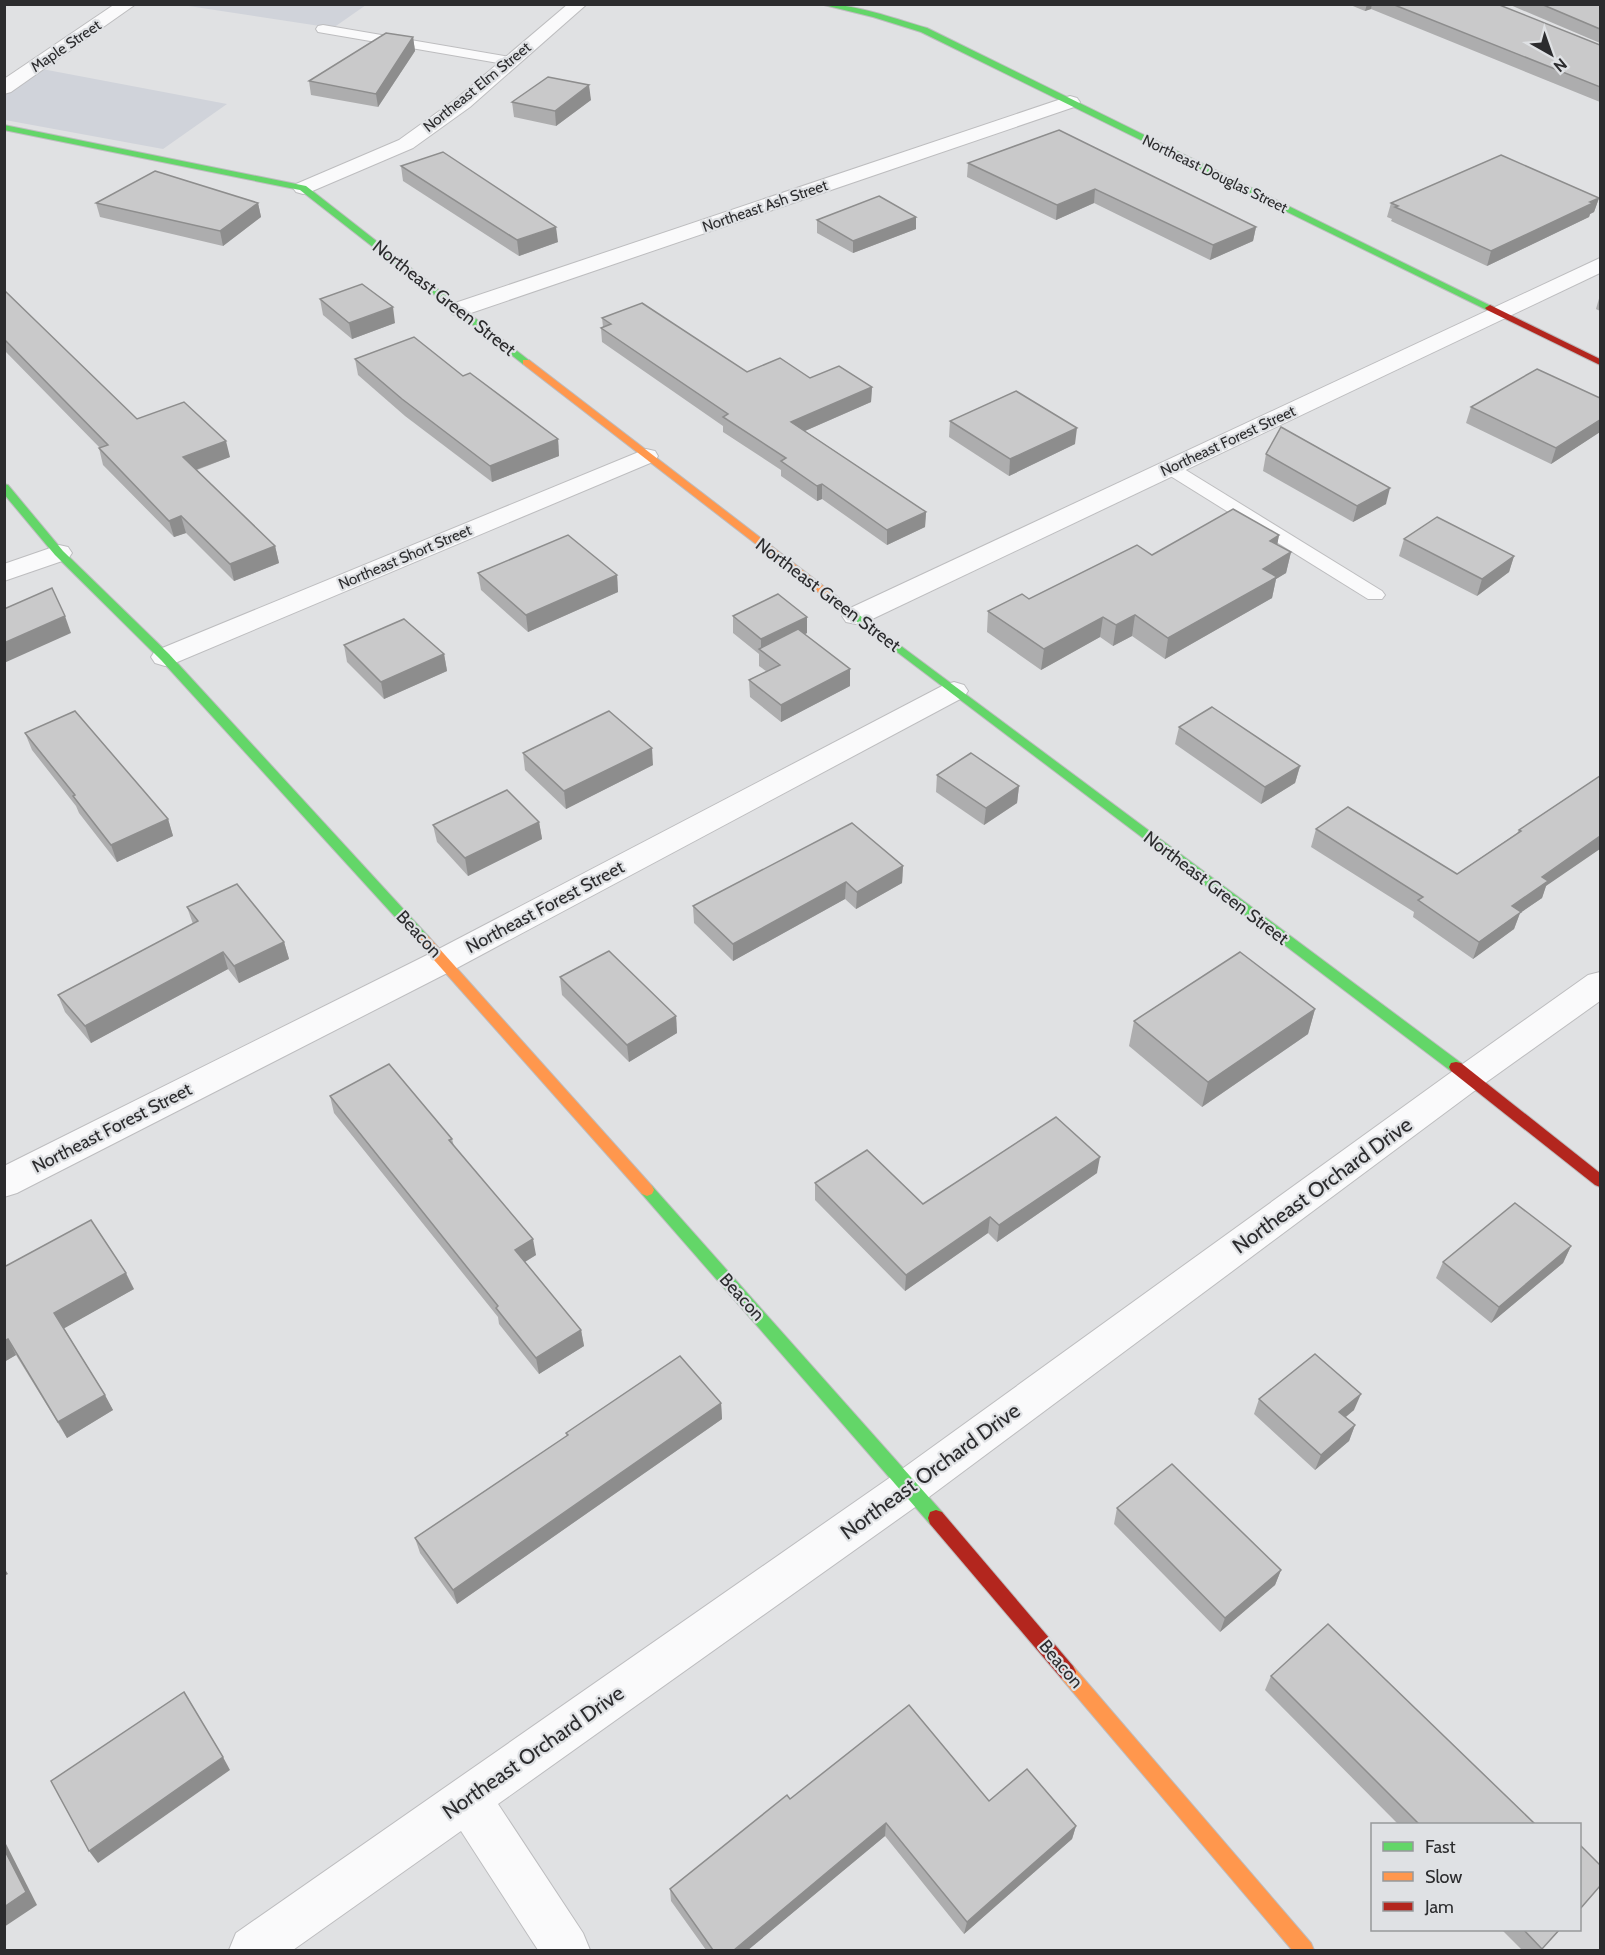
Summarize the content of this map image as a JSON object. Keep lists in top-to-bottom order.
{
  "streets": {
    "street": [
      "Maple Street",
      "Northeast Elm Street",
      "Northeast Douglas Street",
      "Northeast Ash Street",
      "Northeast Green Street",
      "Northeast Forest Street",
      "Northeast Short Street",
      "Beacon",
      "Northeast Orchard Drive"
    ]
  },
  "crossings": [
    ["Northeast Elm Street", "Northeast Green Street"],
    ["Northeast Douglas Street", "Northeast Ash Street"],
    ["Northeast Douglas Street", "Northeast Forest Street"],
    ["Northeast Ash Street", "Northeast Green Street"],
    ["Northeast Green Street", "Northeast Forest Street"],
    ["Northeast Green Street", "Northeast Short Street"],
    ["Northeast Green Street", "Northeast Orchard Drive"],
    ["Northeast Forest Street", "Beacon"],
    ["Northeast Short Street", "Beacon"],
    ["Beacon", "Northeast Orchard Drive"]
  ],
  "legend": ["Fast", "Slow", "Jam"],
  "north": "bottom right"
}
